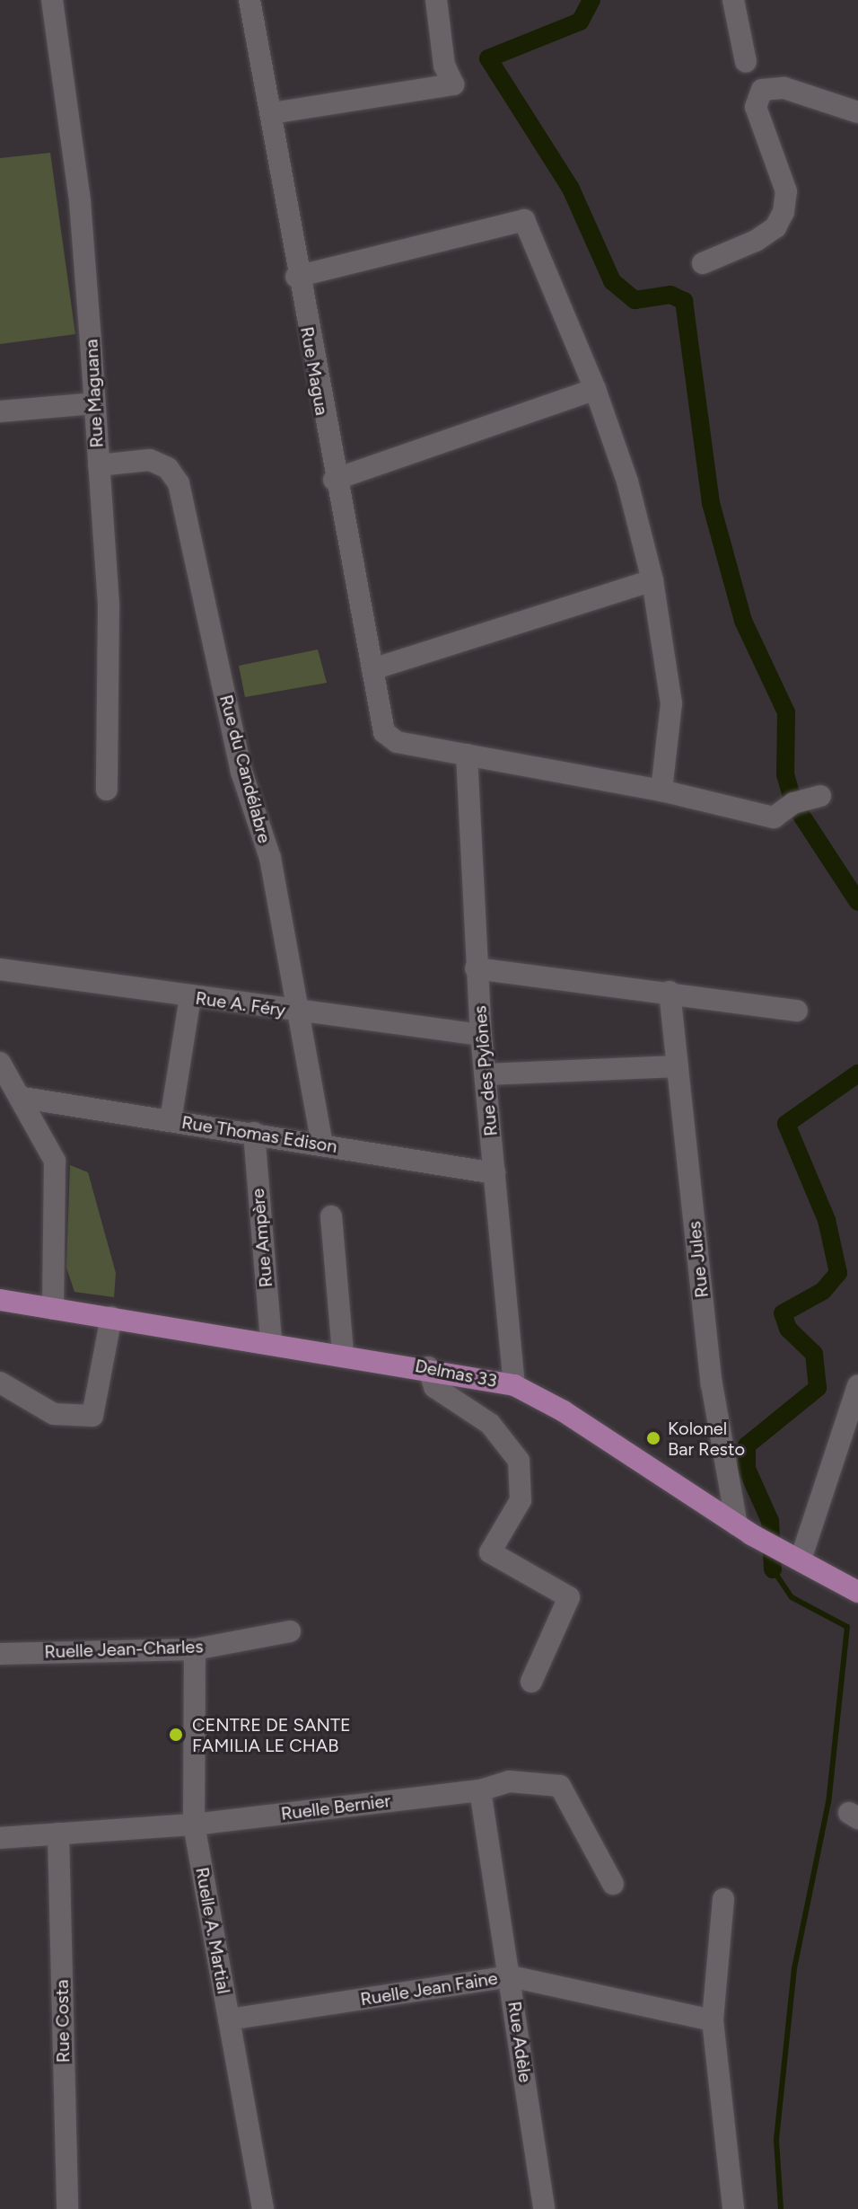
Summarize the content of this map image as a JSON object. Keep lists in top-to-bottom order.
{
  "streets": {
    "main road": ["Delmas 33"],
    "street": [
      "Rue Magua",
      "Rue Maguana",
      "Rue du Candélabre",
      "Rue A. Féry",
      "Rue des Pylônes",
      "Rue Thomas Edison",
      "Rue Ampère",
      "Rue Jules",
      "Ruelle Jean-Charles",
      "Ruelle Bernier",
      "Ruelle A. Martial",
      "Ruelle Jean Faine",
      "Rue Costa",
      "Rue Adèle"
    ]
  },
  "crossings": [
    ["Rue Magua", "Rue des Pylônes"],
    ["Rue Maguana", "Rue du Candélabre"],
    ["Rue du Candélabre", "Rue A. Féry"],
    ["Rue du Candélabre", "Rue Thomas Edison"],
    ["Rue A. Féry", "Rue des Pylônes"],
    ["Rue des Pylônes", "Rue Thomas Edison"],
    ["Rue des Pylônes", "Delmas 33"],
    ["Rue Thomas Edison", "Rue Ampère"],
    ["Rue Ampère", "Delmas 33"],
    ["Rue Jules", "Delmas 33"],
    ["Ruelle Jean-Charles", "Ruelle A. Martial"],
    ["Ruelle Bernier", "Ruelle A. Martial"],
    ["Ruelle Bernier", "Rue Costa"],
    ["Ruelle Bernier", "Rue Adèle"],
    ["Ruelle A. Martial", "Ruelle Jean Faine"],
    ["Ruelle Jean Faine", "Rue Adèle"]
  ],
  "places": ["Kolonel Bar Resto", "CENTRE DE SANTE FAMILIA LE CHAB"]
}
